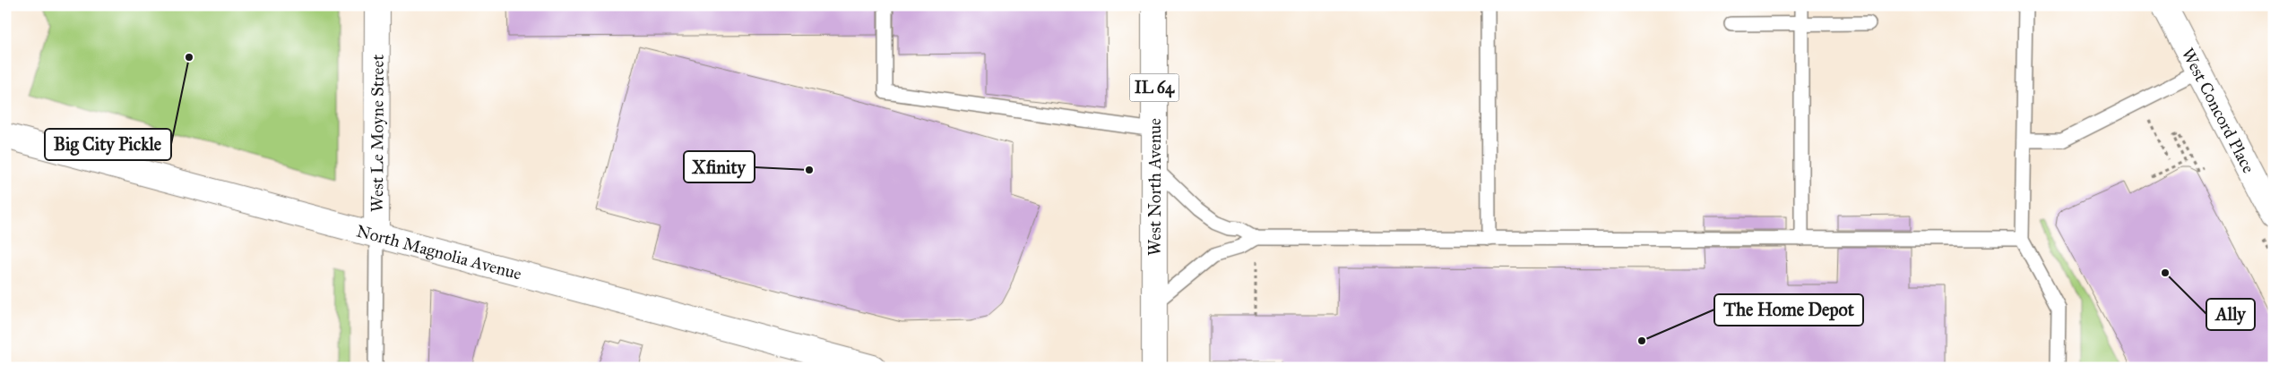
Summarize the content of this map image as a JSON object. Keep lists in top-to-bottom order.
{
  "streets": {
    "street": [
      "IL 64",
      "West Concord Place",
      "West Le Moyne Street",
      "West North Avenue",
      "North Magnolia Avenue"
    ]
  },
  "crossings": [
    ["West Le Moyne Street", "North Magnolia Avenue"]
  ],
  "places": [
    "Big City Pickle",
    "Xfinity",
    "Ally",
    "The Home Depot"
  ]
}
